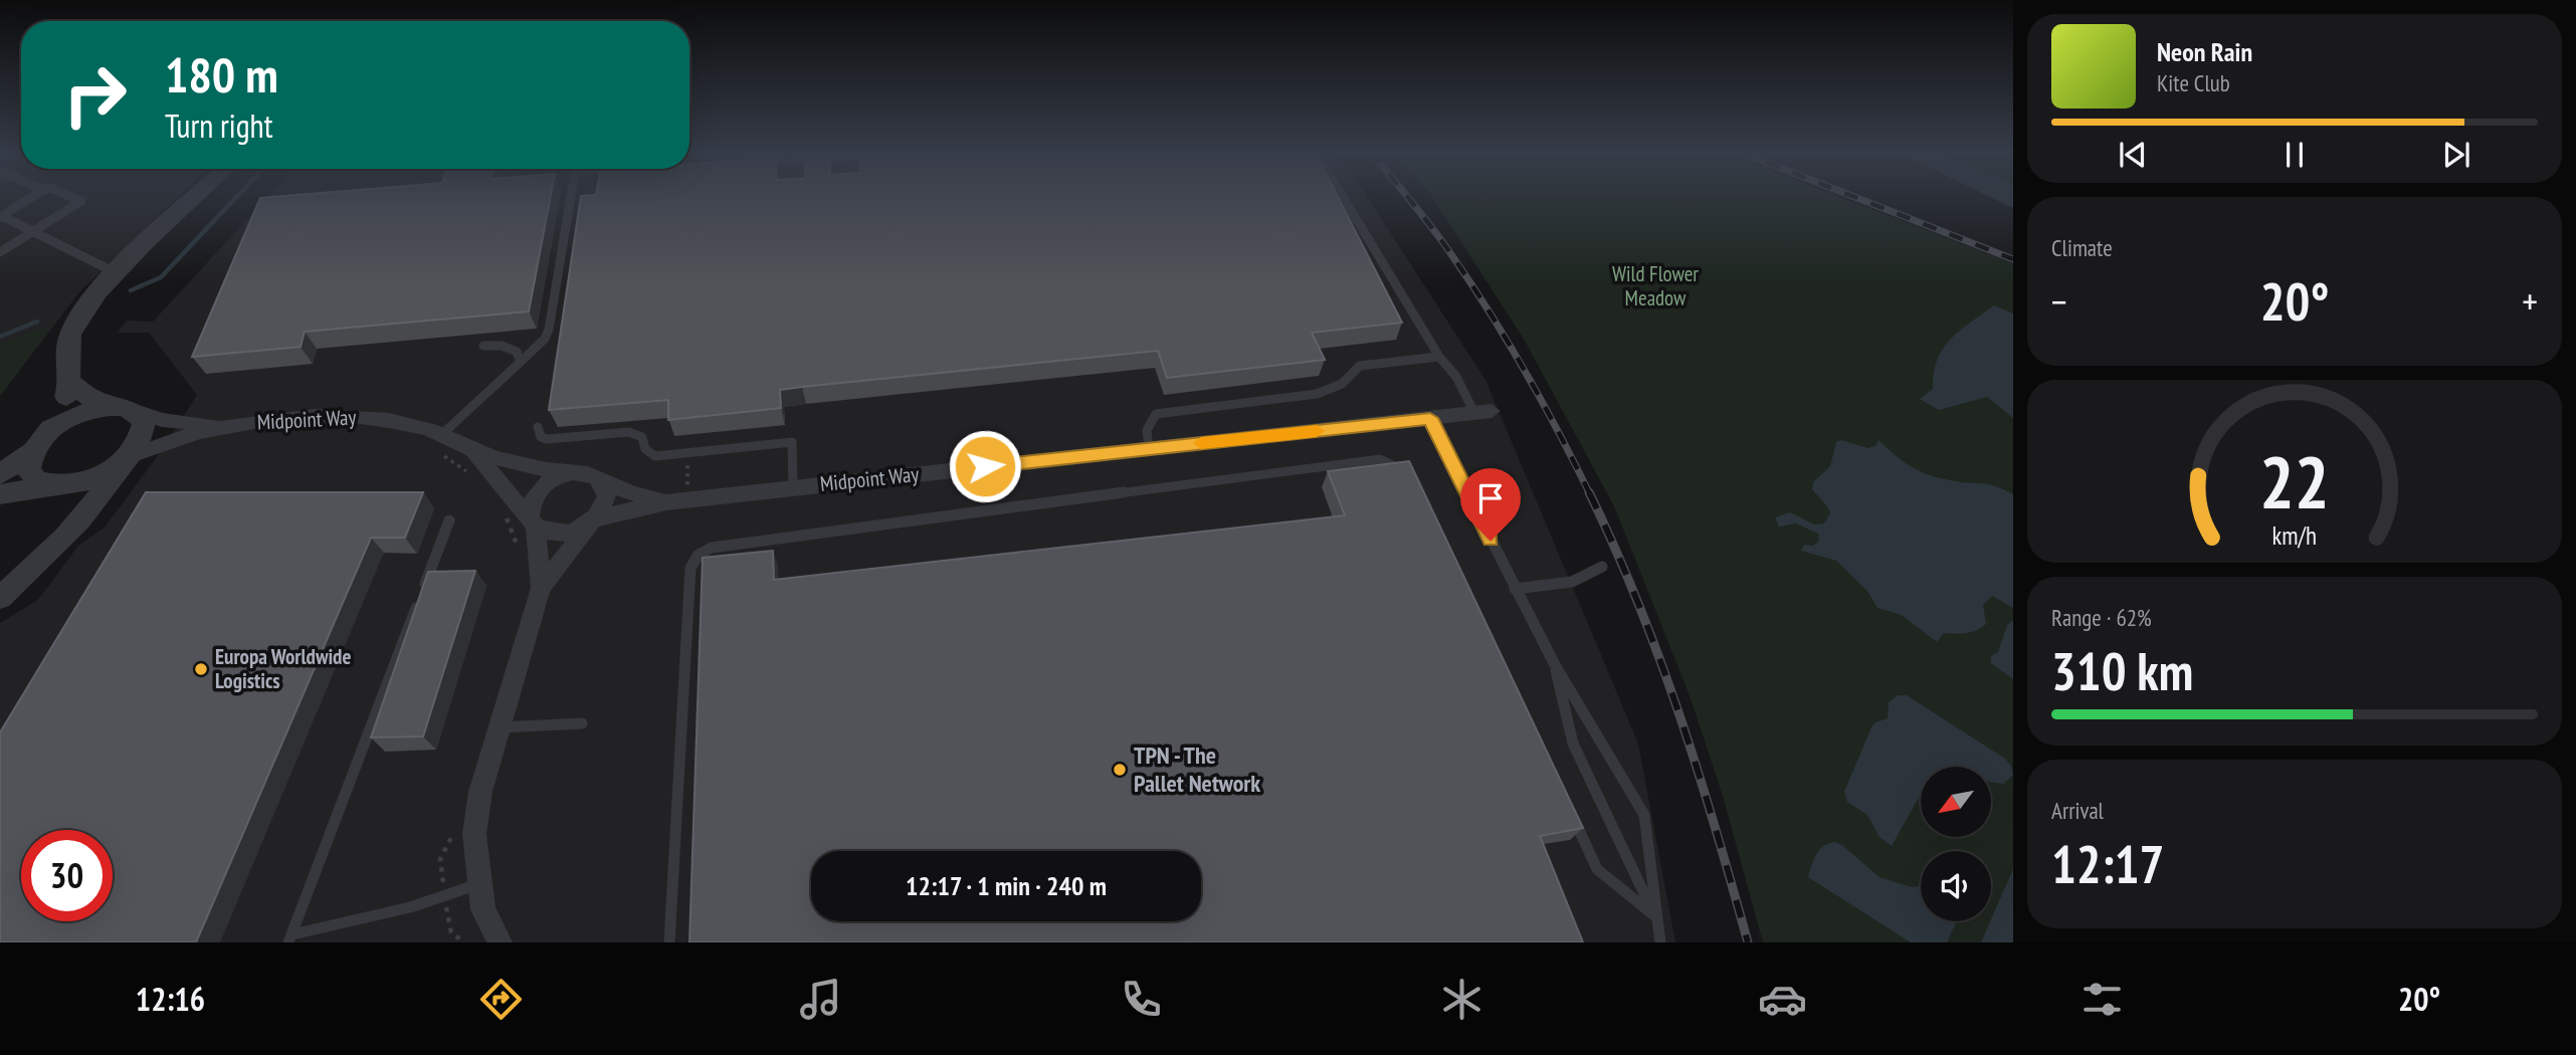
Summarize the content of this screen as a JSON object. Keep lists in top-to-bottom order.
{
  "streets": {
    "street": ["Midpoint Way"]
  },
  "parks": ["Wild Flower Meadow"],
  "places": ["Europa Worldwide Logistics", "TPN - The Pallet Network"],
  "north": "bottom left",
  "page": {
    "turn": ["180 m", "Turn right"],
    "song": ["Neon Rain", "Kite Club"],
    "tile": [
      "Climate",
      ["Range · 62%", "310 km"],
      ["Arrival", "12:17"]
    ],
    "heat": ["−", "20°", "+"],
    "limit": "30",
    "trip": "12:17 · 1 min · 240 m",
    "tabs": ["12:16", "20°"],
    "gauge": ["22", "km/h"]
  }
}
